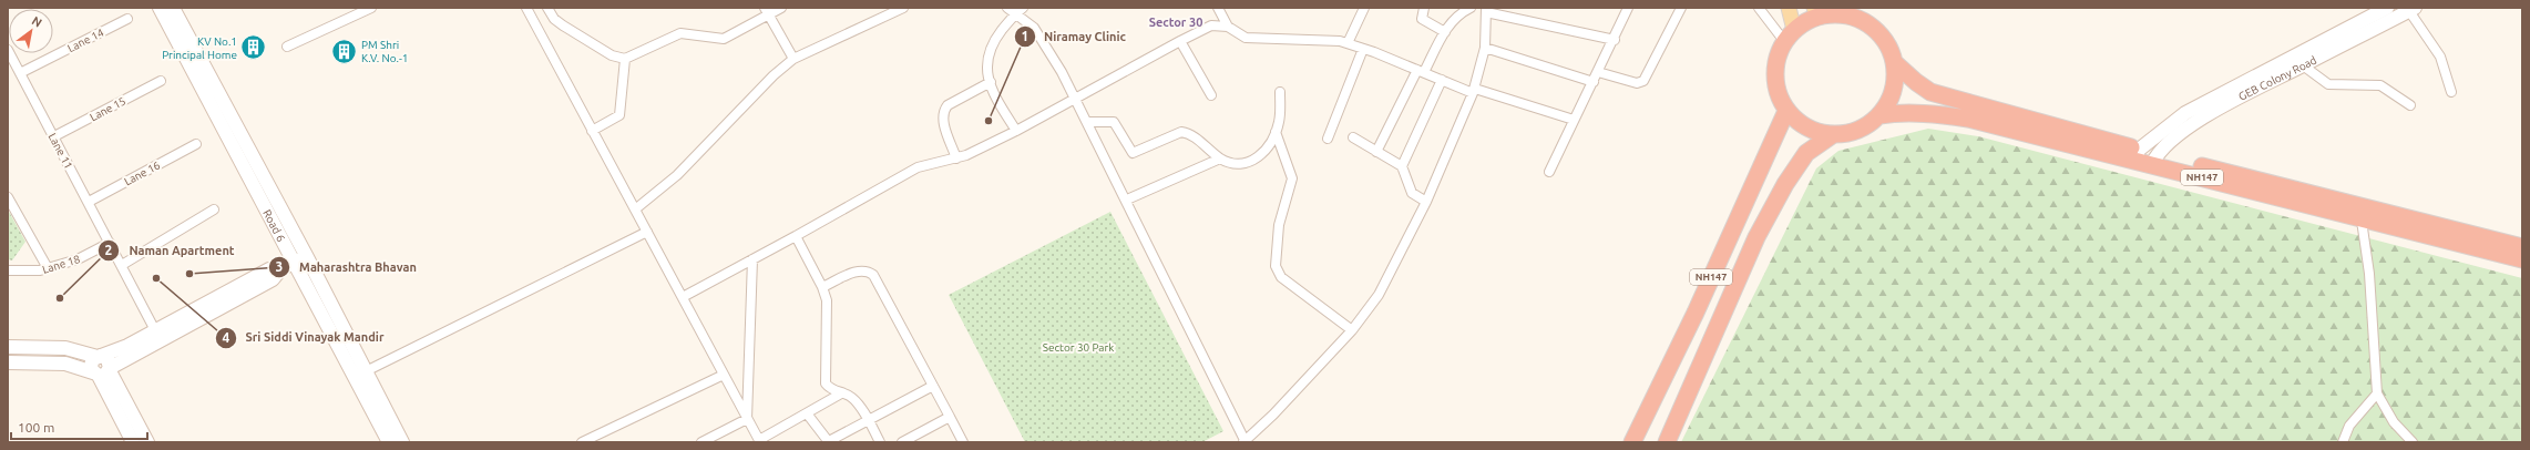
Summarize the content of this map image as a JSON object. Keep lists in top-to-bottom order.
{
  "streets": {
    "highway": ["NH147"],
    "street": [
      "Lane 14",
      "GEB Colony Road",
      "Lane 15",
      "Lane 11",
      "Lane 16",
      "Road 6",
      "Lane 18"
    ]
  },
  "crossings": [
    ["Lane 14", "Lane 11"],
    ["GEB Colony Road", "NH147"],
    ["Lane 15", "Lane 11"],
    ["Lane 11", "Lane 16"],
    ["Lane 11", "Lane 18"]
  ],
  "districts": ["Sector 30"],
  "parks": ["Sector 30 Park"],
  "places": {
    "building": ["KV No.1 Principal Home", "PM Shri K.V. No.-1"],
    "other": [
      "Niramay Clinic",
      "Maharashtra Bhavan",
      "Sri Siddi Vinayak Mandir",
      "Naman Apartment"
    ]
  },
  "scale_bar": "100 m",
  "north": "top right"
}
